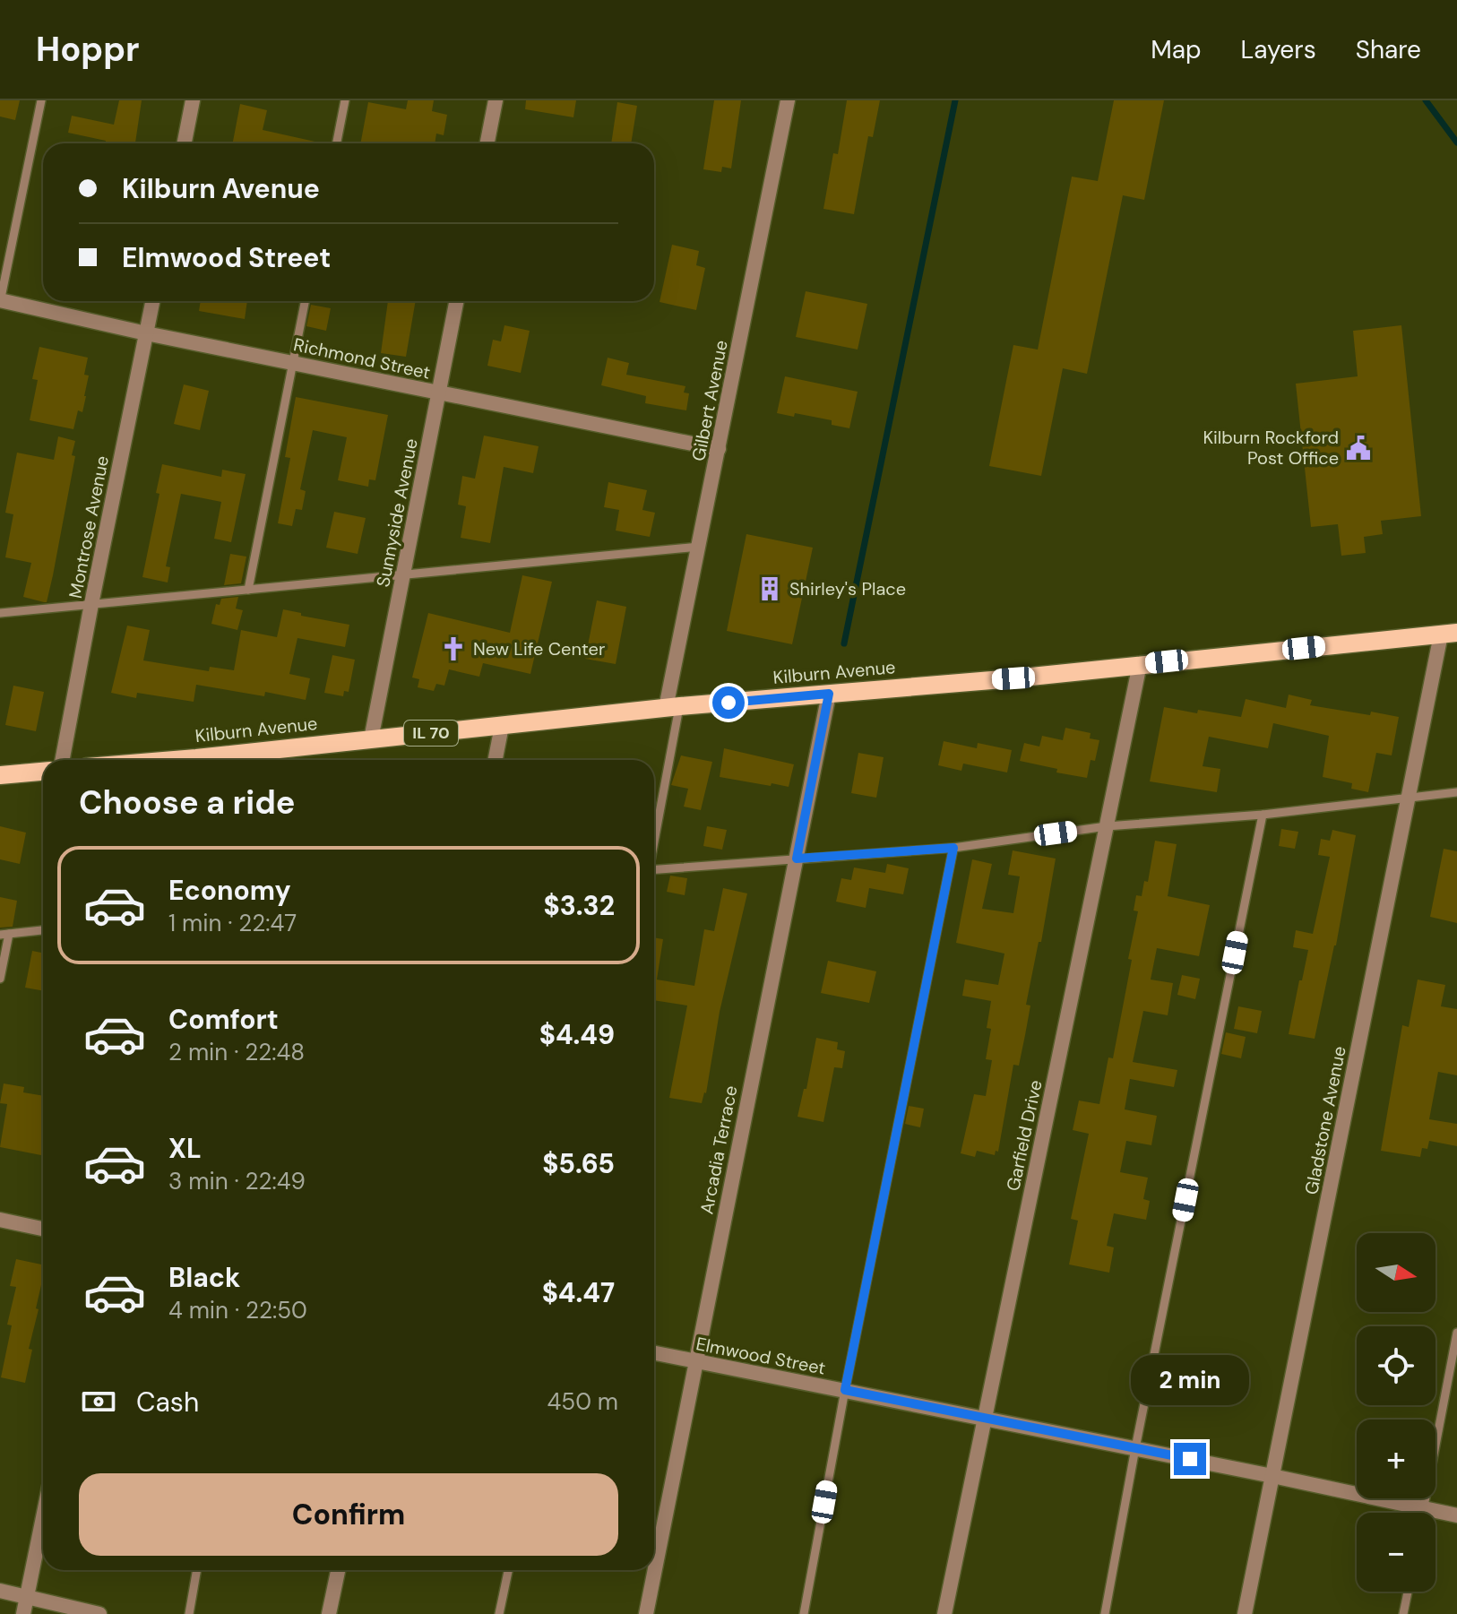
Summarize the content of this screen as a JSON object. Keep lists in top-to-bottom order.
{
  "streets": {
    "main road": ["Kilburn Avenue", "IL 70"],
    "street": [
      "Richmond Street",
      "Gilbert Avenue",
      "Sunnyside Avenue",
      "Montrose Avenue",
      "Gladstone Avenue",
      "Garfield Drive",
      "Arcadia Terrace",
      "Elmwood Street"
    ]
  },
  "crossings": [
    ["Richmond Street", "Gilbert Avenue"],
    ["Richmond Street", "Sunnyside Avenue"],
    ["Richmond Street", "Montrose Avenue"],
    ["Gilbert Avenue", "Kilburn Avenue"],
    ["Sunnyside Avenue", "Kilburn Avenue"],
    ["Kilburn Avenue", "Gladstone Avenue"],
    ["Kilburn Avenue", "Garfield Drive"],
    ["Kilburn Avenue", "Arcadia Terrace"],
    ["Gladstone Avenue", "Elmwood Street"],
    ["Garfield Drive", "Elmwood Street"],
    ["Arcadia Terrace", "Elmwood Street"]
  ],
  "places": {
    "public building": ["Kilburn Rockford Post Office"],
    "building": ["Shirley's Place"],
    "church": ["New Life Center"]
  },
  "north": "right",
  "page": {
    "header": "Hoppr",
    "nav": ["Map", "Layers", "Share"],
    "banner": ["Kilburn Avenue", "Elmwood Street"],
    "heading": "Choose a ride",
    "list": [
      {
        "name": "Economy",
        "note": "1 min · 22:47",
        "value": "$3.32"
      },
      {
        "name": "Comfort",
        "note": "2 min · 22:48",
        "value": "$4.49"
      },
      {
        "name": "XL",
        "note": "3 min · 22:49",
        "value": "$5.65"
      },
      {
        "name": "Black",
        "note": "4 min · 22:50",
        "value": "$4.47"
      }
    ],
    "map_buttons": ["+", "−"],
    "bubble": "2 min",
    "pay": ["Cash", "450 m"],
    "buttons": "Confirm"
  }
}
